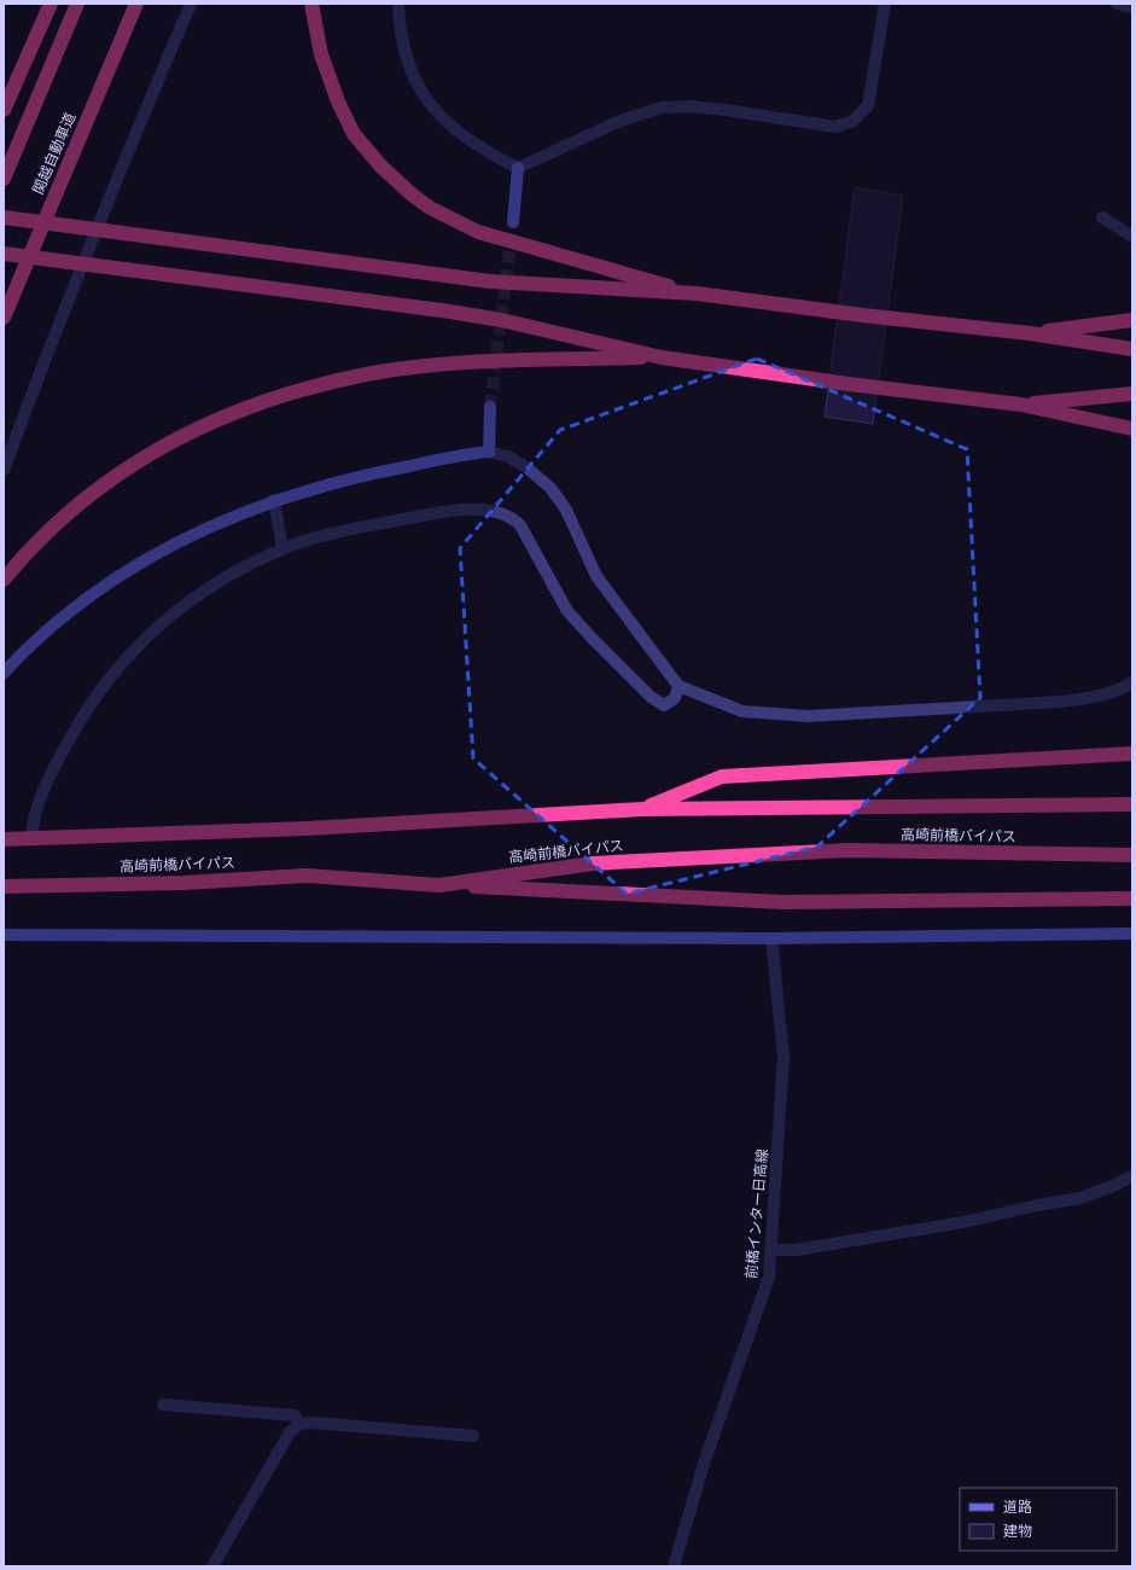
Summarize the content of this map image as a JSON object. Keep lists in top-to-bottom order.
{
  "streets": {
    "highway": ["関越自動車道", "高崎前橋バイパス"],
    "street": ["前橋インター日高線"]
  },
  "legend": ["道路", "建物"]
}
